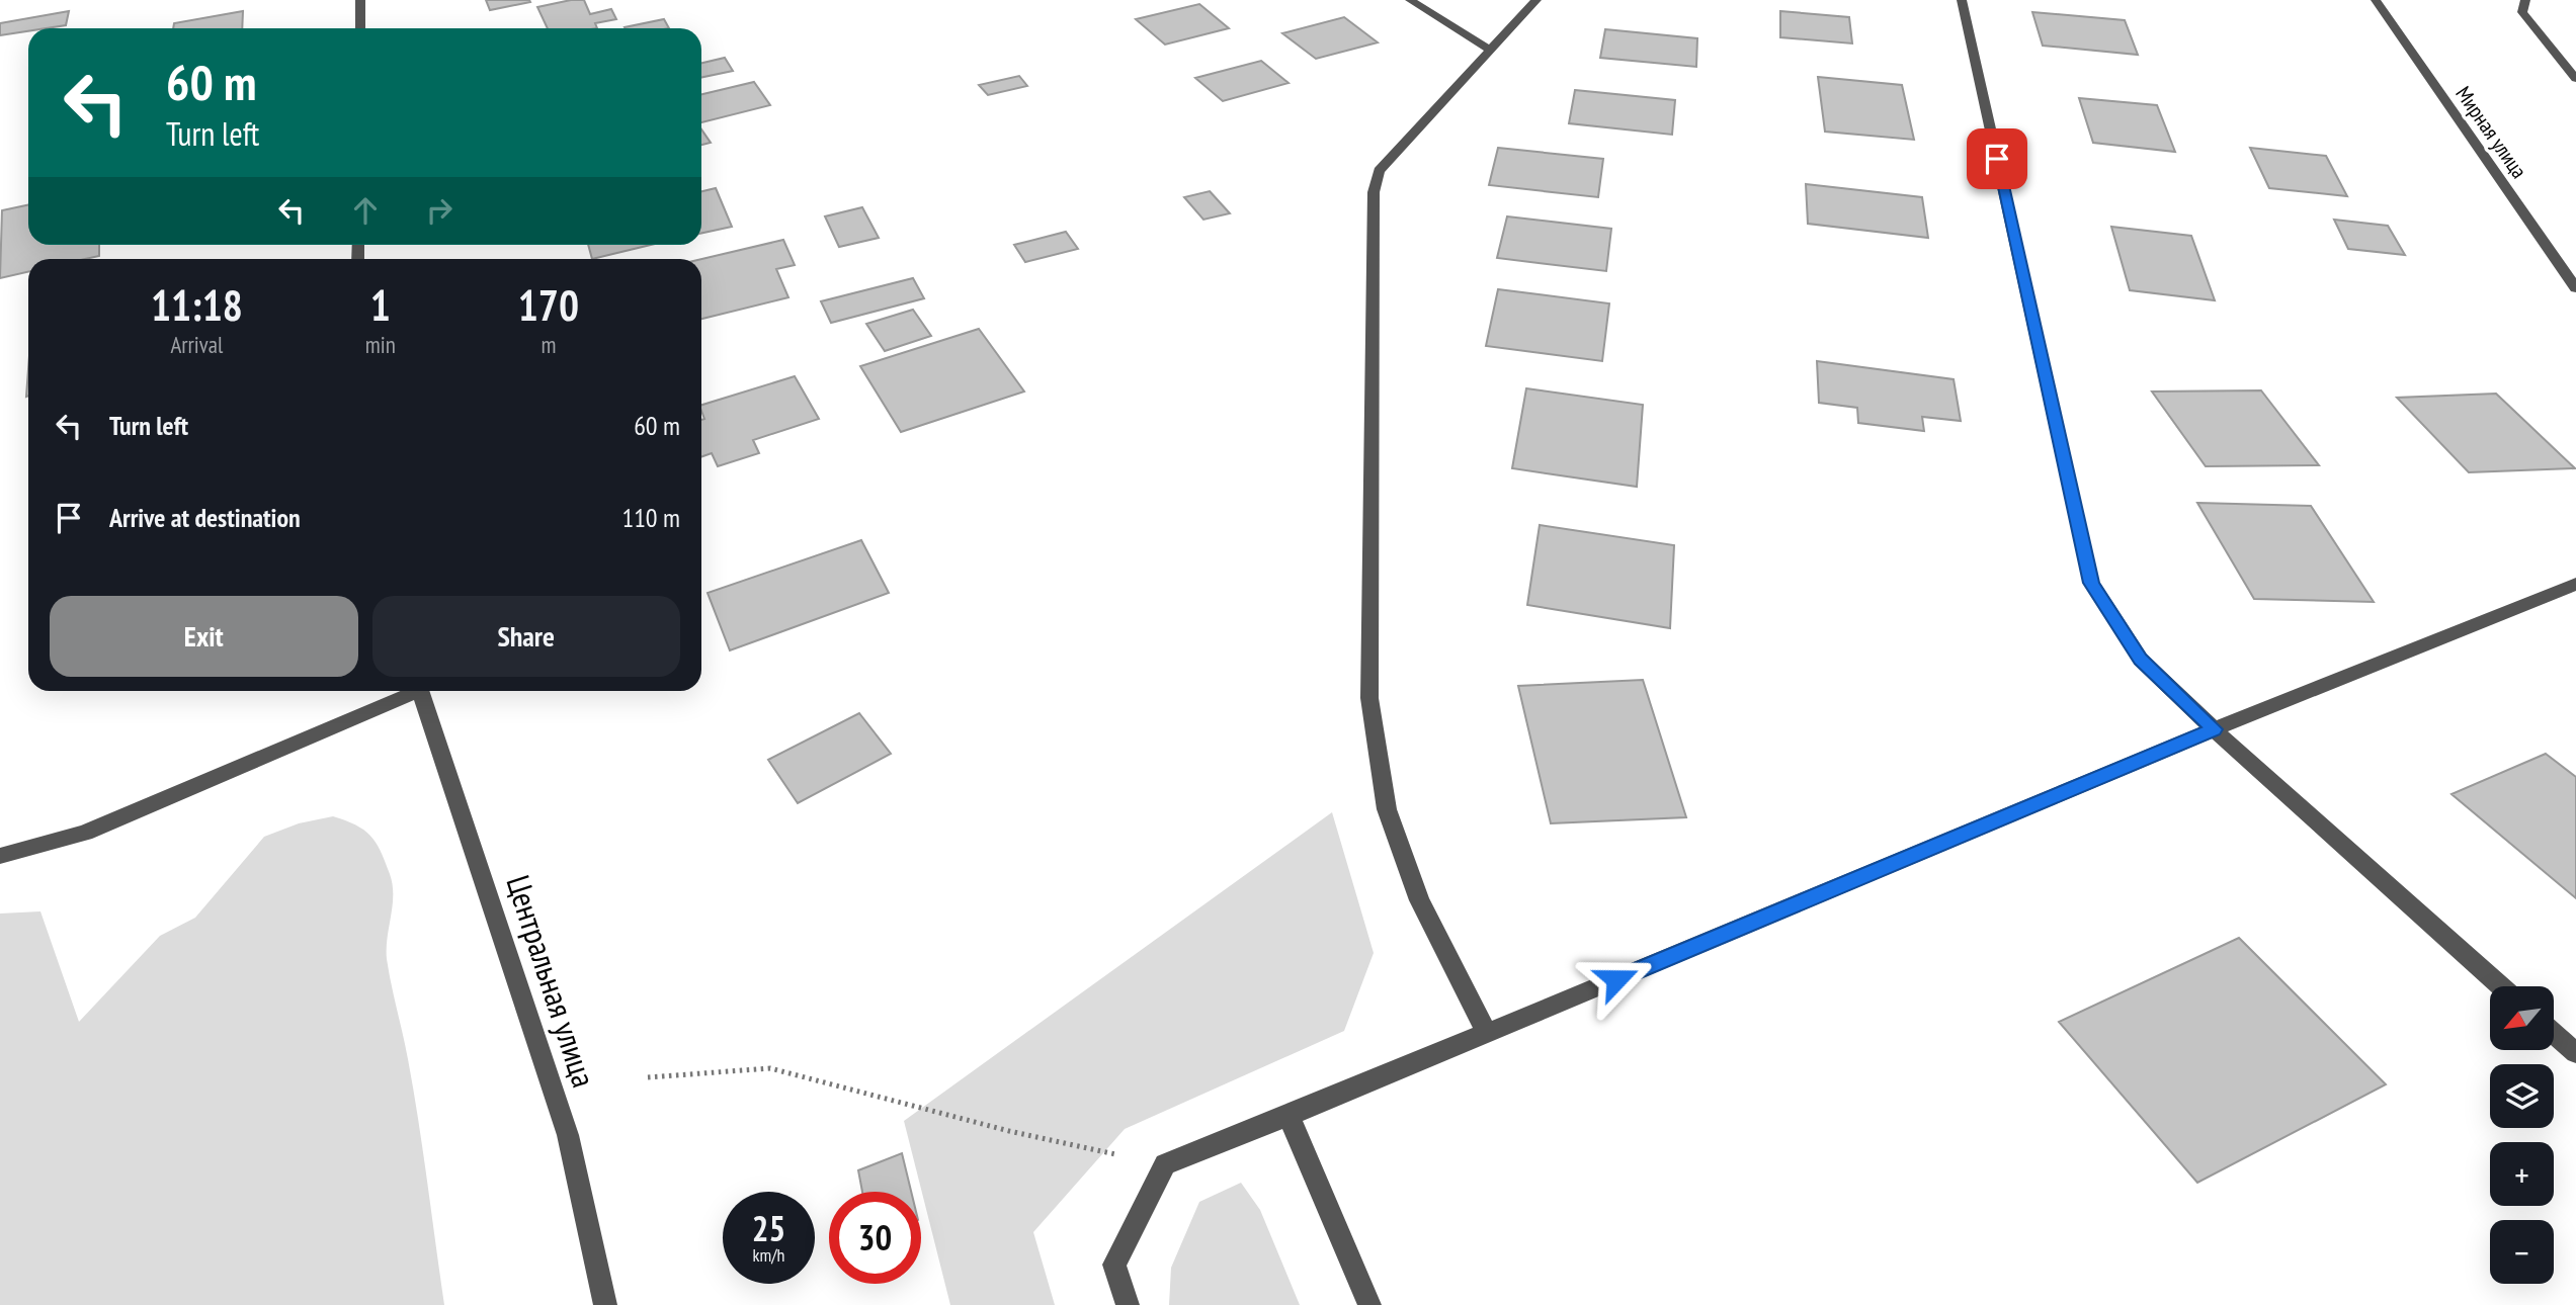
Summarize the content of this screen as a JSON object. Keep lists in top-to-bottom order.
{
  "streets": {
    "street": ["Мирная улица", "Центральная улица"]
  },
  "north": "bottom left",
  "page": {
    "turn": ["60 m", "Turn left"],
    "eta": [
      "11:18",
      "Arrival",
      "1",
      "min",
      "170",
      "m"
    ],
    "list": [
      {
        "name": "Turn left",
        "value": "60 m"
      },
      {
        "name": "Arrive at destination",
        "value": "110 m"
      }
    ],
    "buttons": ["Exit", "Share"],
    "map_buttons": ["+", "−"],
    "speed": "25 km/h",
    "limit": "30"
  }
}
